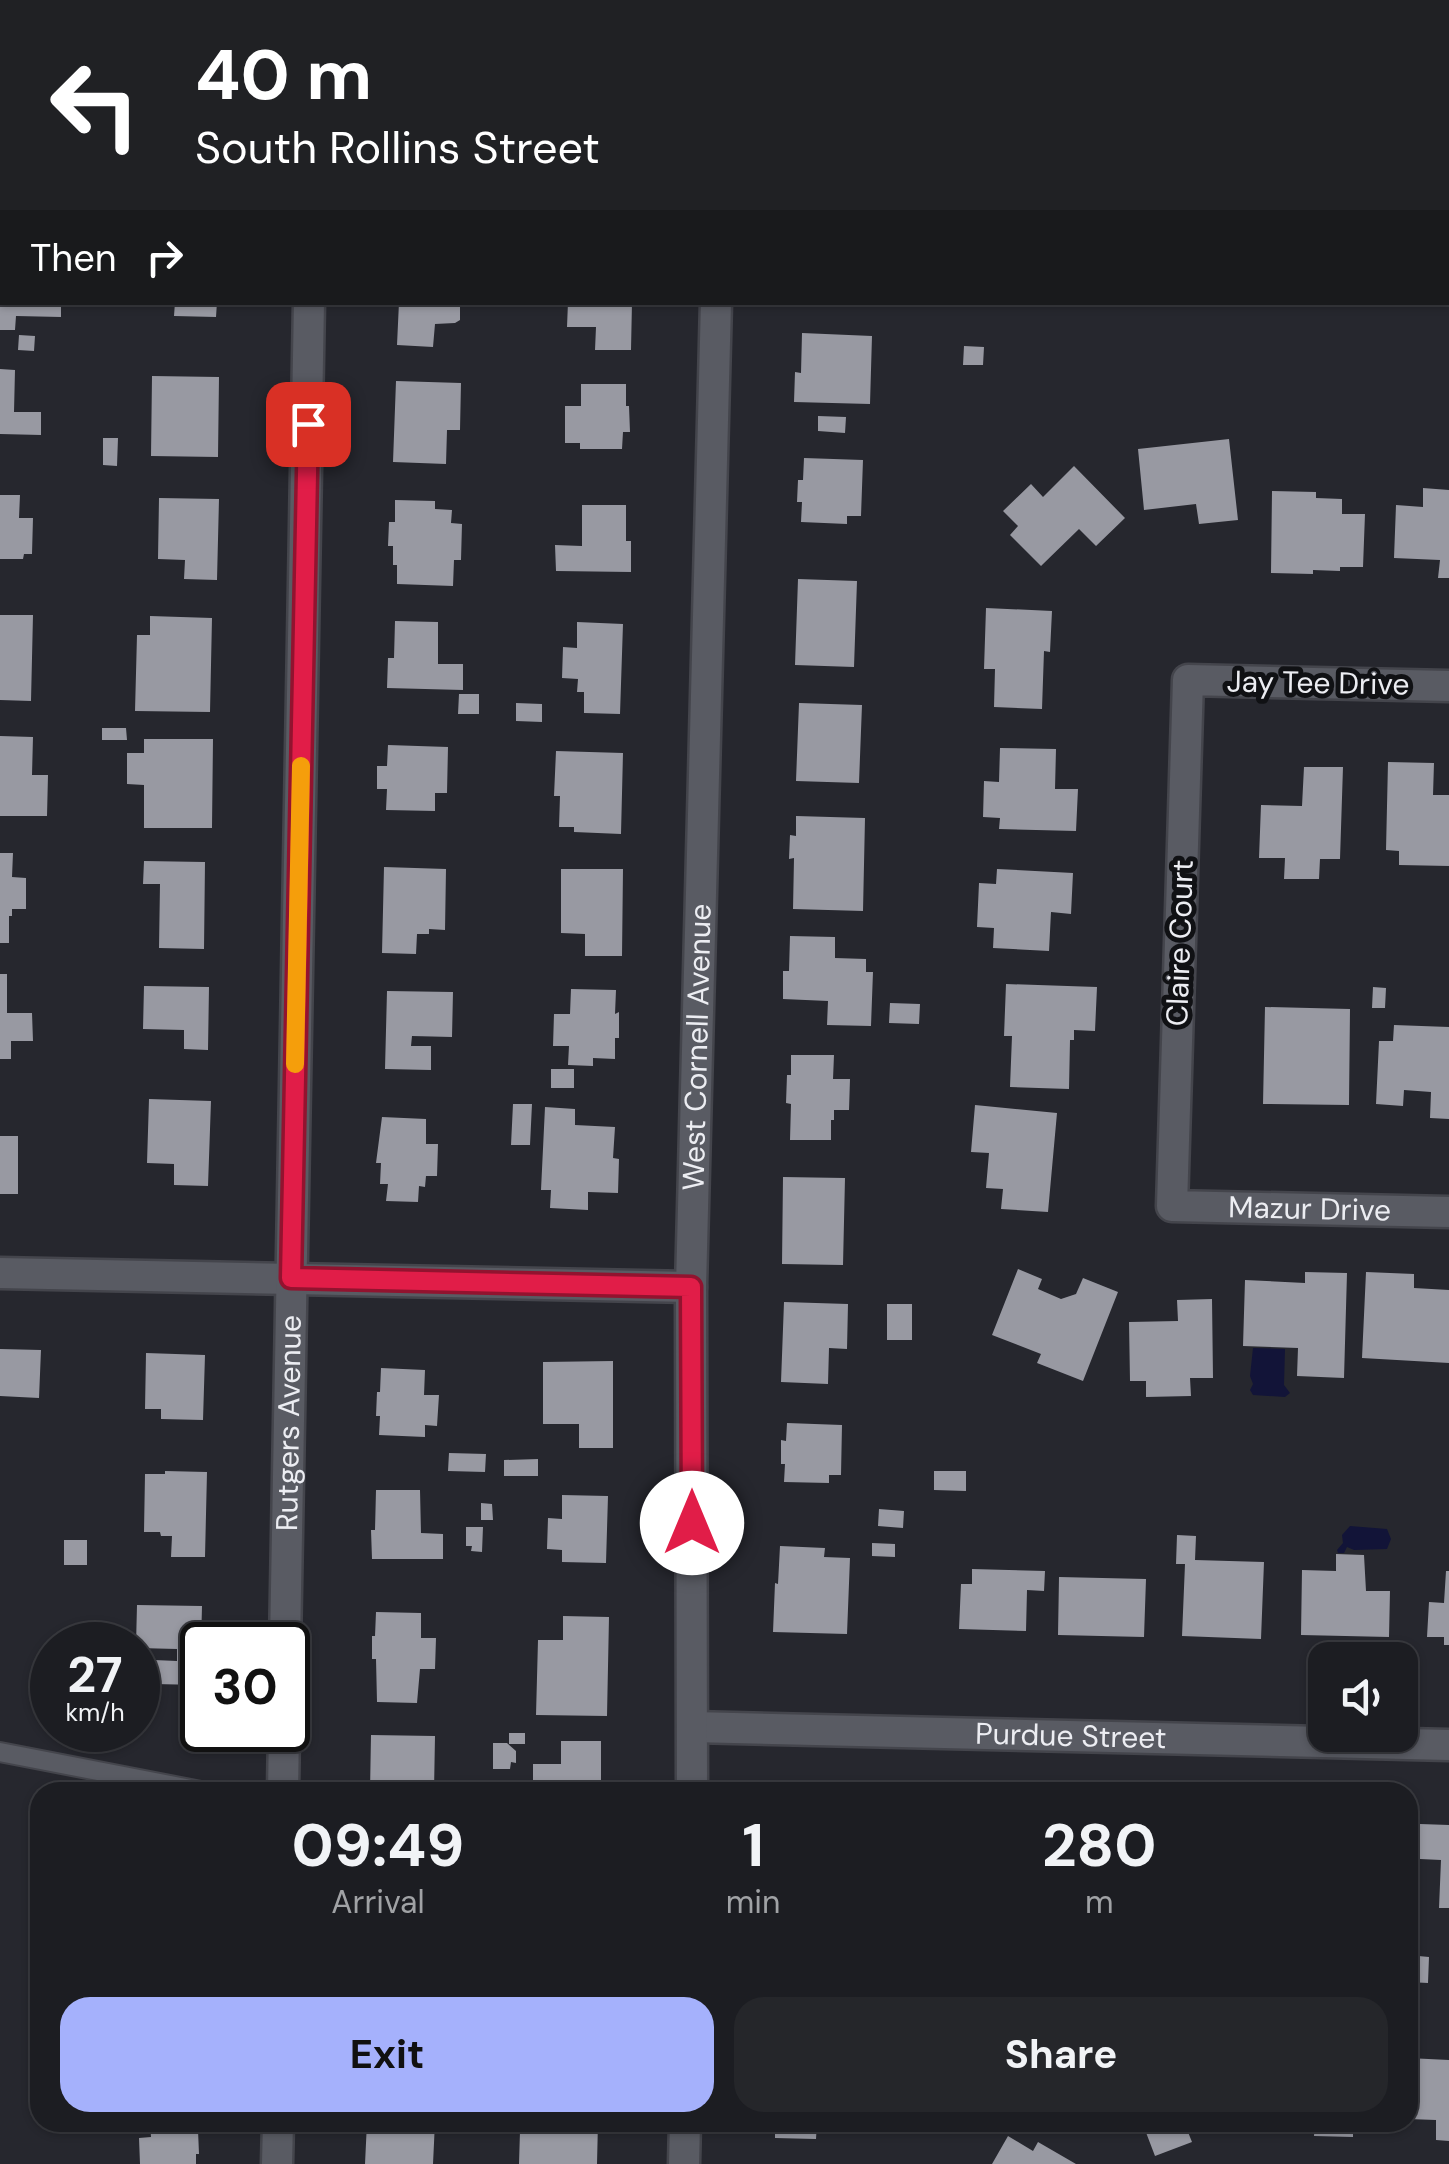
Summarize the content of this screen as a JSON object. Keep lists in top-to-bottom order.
{
  "streets": {
    "street": [
      "Jay Tee Drive",
      "Claire Court",
      "West Cornell Avenue",
      "Mazur Drive",
      "Rutgers Avenue",
      "Purdue Street"
    ]
  },
  "crossings": [
    ["Jay Tee Drive", "Claire Court"],
    ["Claire Court", "Mazur Drive"],
    ["West Cornell Avenue", "Purdue Street"]
  ],
  "page": {
    "turn": ["40 m", "South Rollins Street"],
    "then": "Then",
    "speed": "27 km/h",
    "limit": "30",
    "eta": [
      "09:49",
      "Arrival",
      "1",
      "min",
      "280",
      "m"
    ],
    "buttons": ["Exit", "Share"]
  }
}
